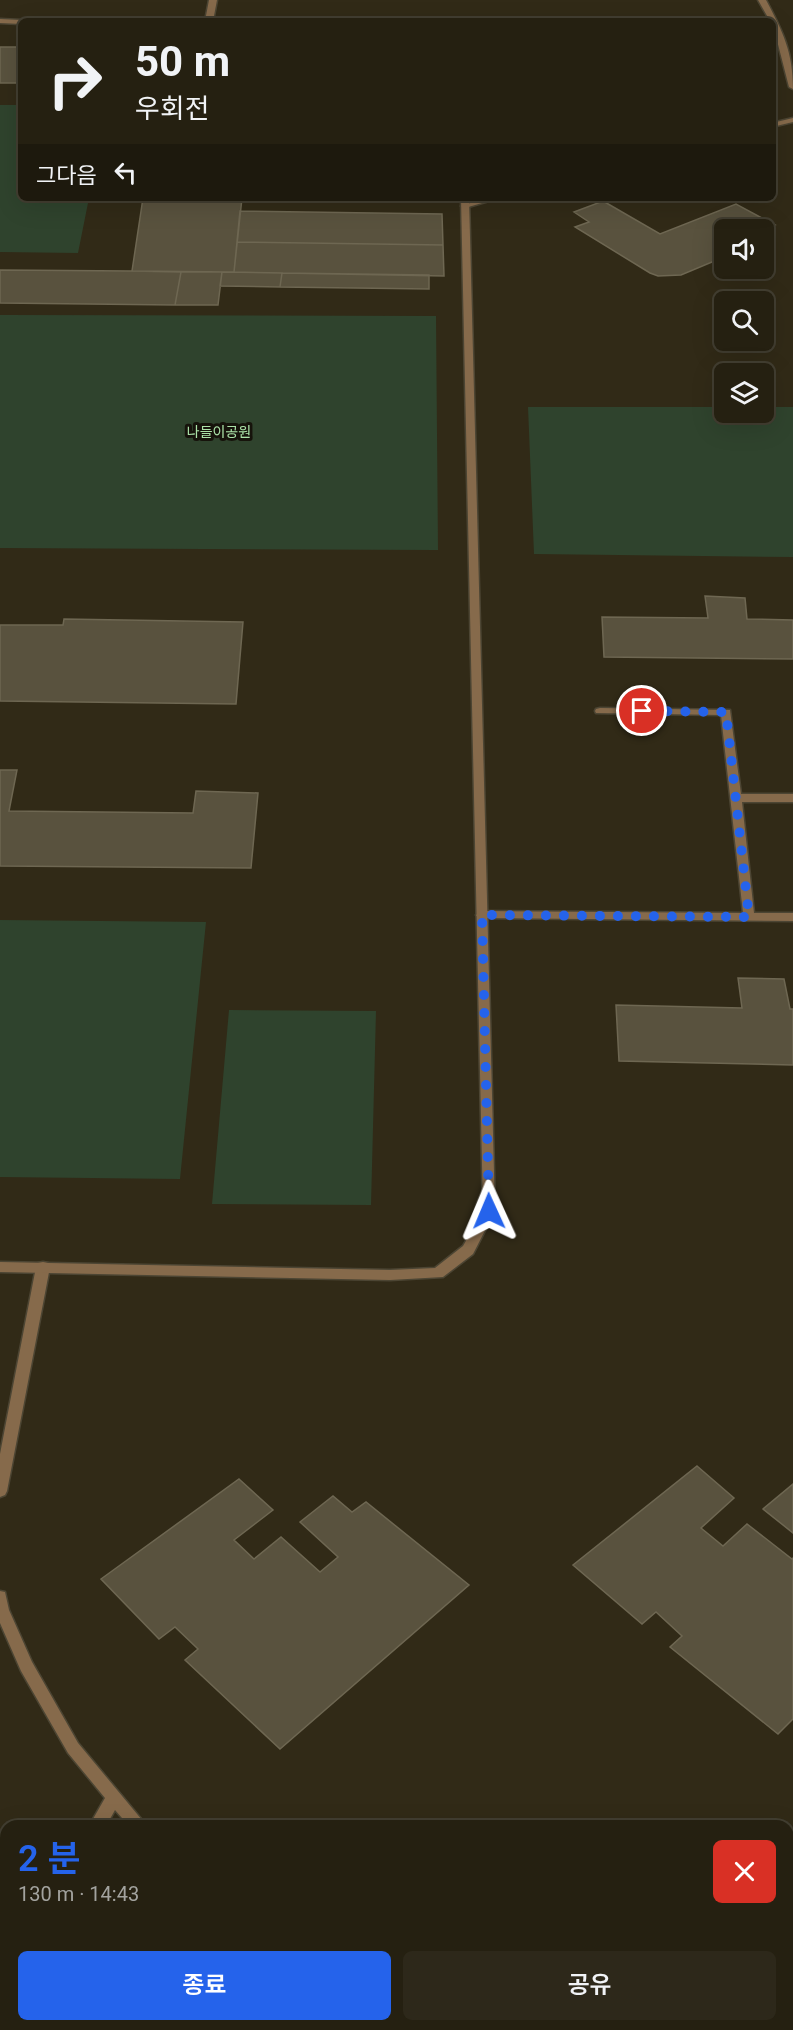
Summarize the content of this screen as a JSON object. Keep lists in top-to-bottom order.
{
  "parks": ["나들이공원"],
  "page": {
    "turn": ["50 m", "우회전"],
    "then": "그다음",
    "heading": ["2 분", "130 m · 14:43"],
    "buttons": ["종료", "공유"]
  }
}
